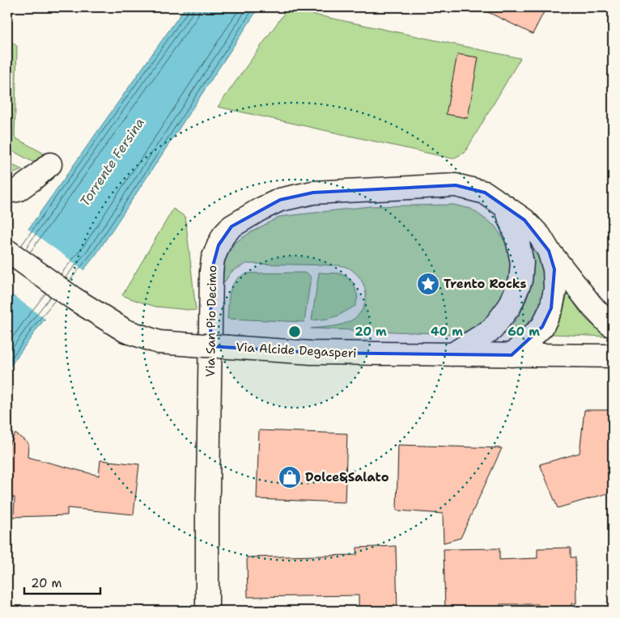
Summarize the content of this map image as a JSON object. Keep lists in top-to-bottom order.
{
  "streets": {
    "street": ["Via San Pio Decimo", "Via Alcide Degasperi"]
  },
  "crossings": [
    ["Via San Pio Decimo", "Via Alcide Degasperi"]
  ],
  "water": ["Torrente Fersina"],
  "places": {
    "place": ["Trento Rocks"],
    "shop": ["Dolce&Salato"]
  },
  "scale_bar": "20 m",
  "rings": ["20 m", "40 m", "60 m"]
}
